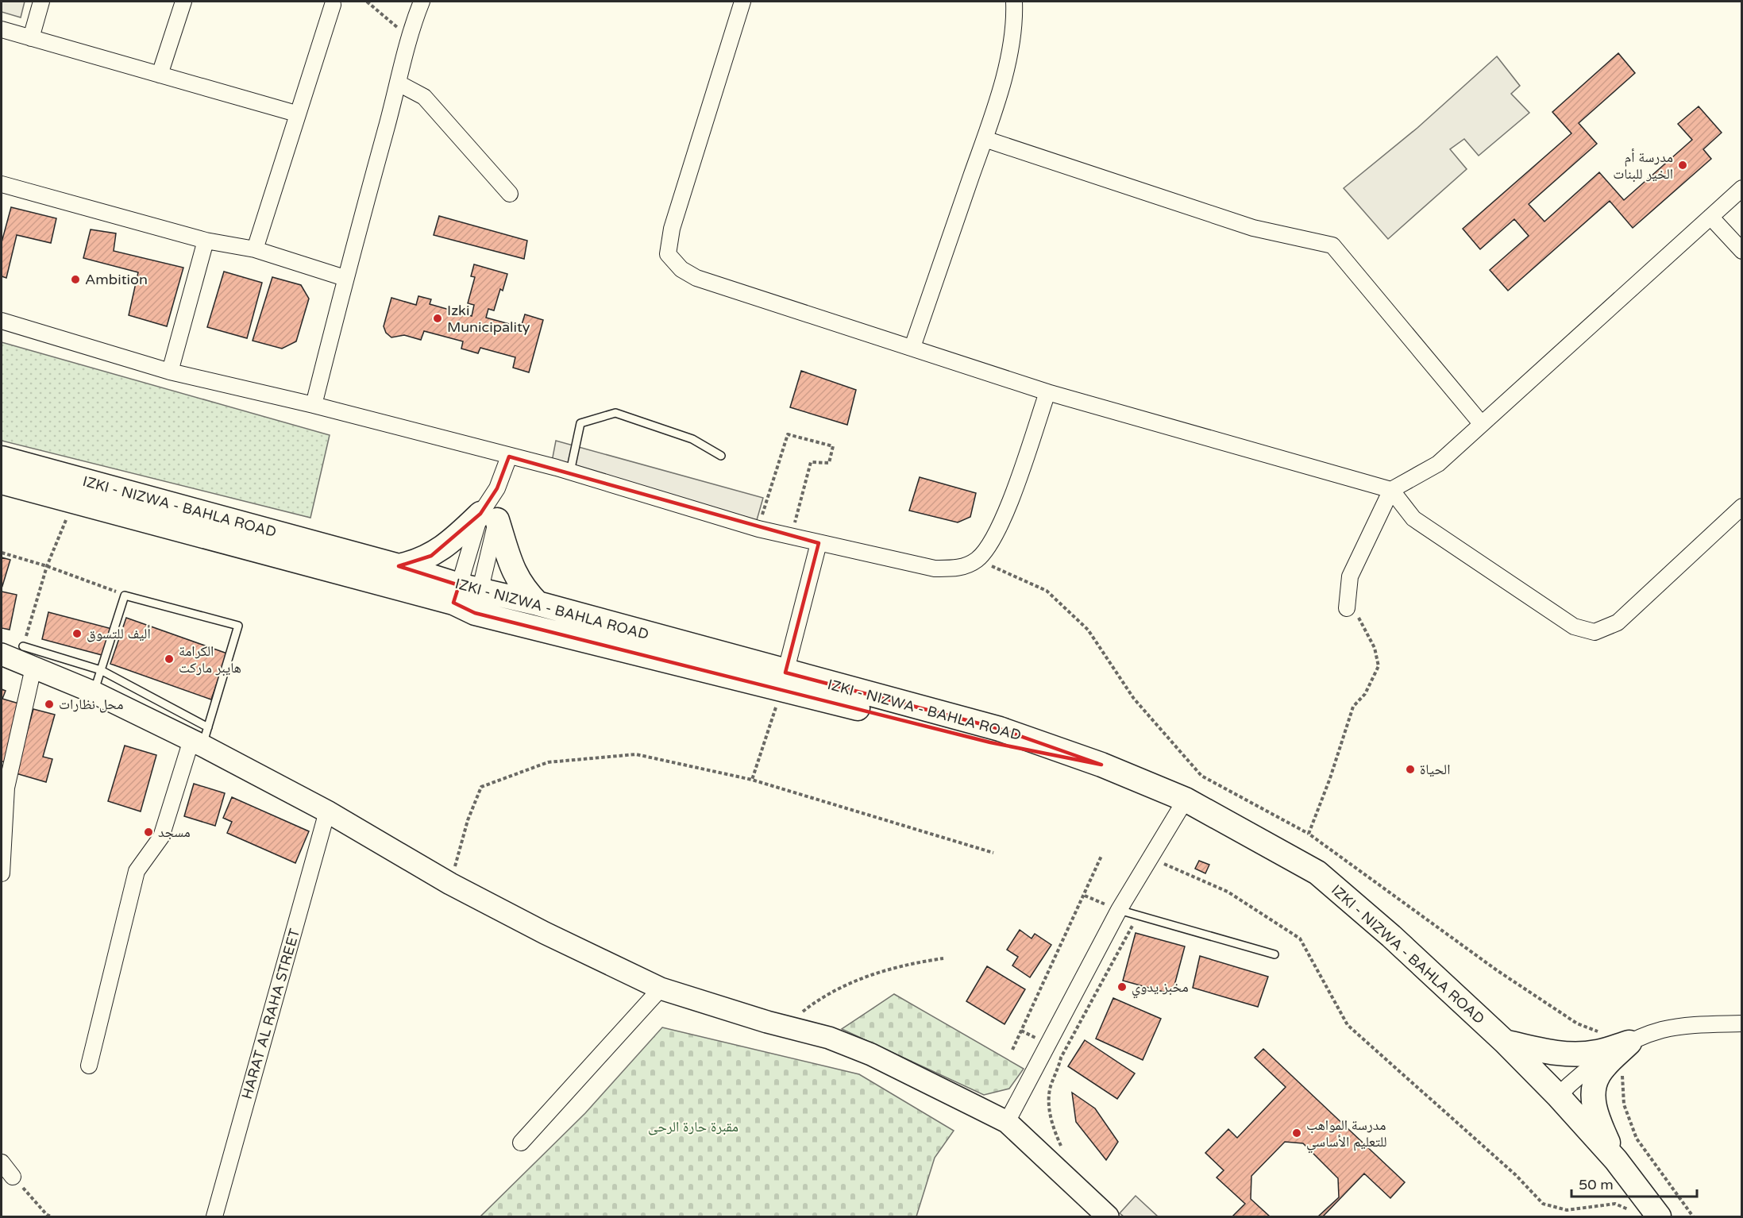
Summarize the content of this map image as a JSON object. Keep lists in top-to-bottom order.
{
  "streets": {
    "main road": ["IZKI - NIZWA - BAHLA ROAD"],
    "street": ["HARAT AL RAHA STREET"]
  },
  "parks": ["مقبرة حارة الرحى"],
  "places": [
    "مدرسة أم الخير للبنات",
    "Ambition",
    "Izki Municipality",
    "أليف للتسوق",
    "الكرامة هايبر ماركت",
    "محل نظارات",
    "الحياة",
    "مسجد",
    "مخبز يدوي",
    "مدرسة المواهب للتعليم الأساسي"
  ],
  "scale_bar": "50 m"
}
